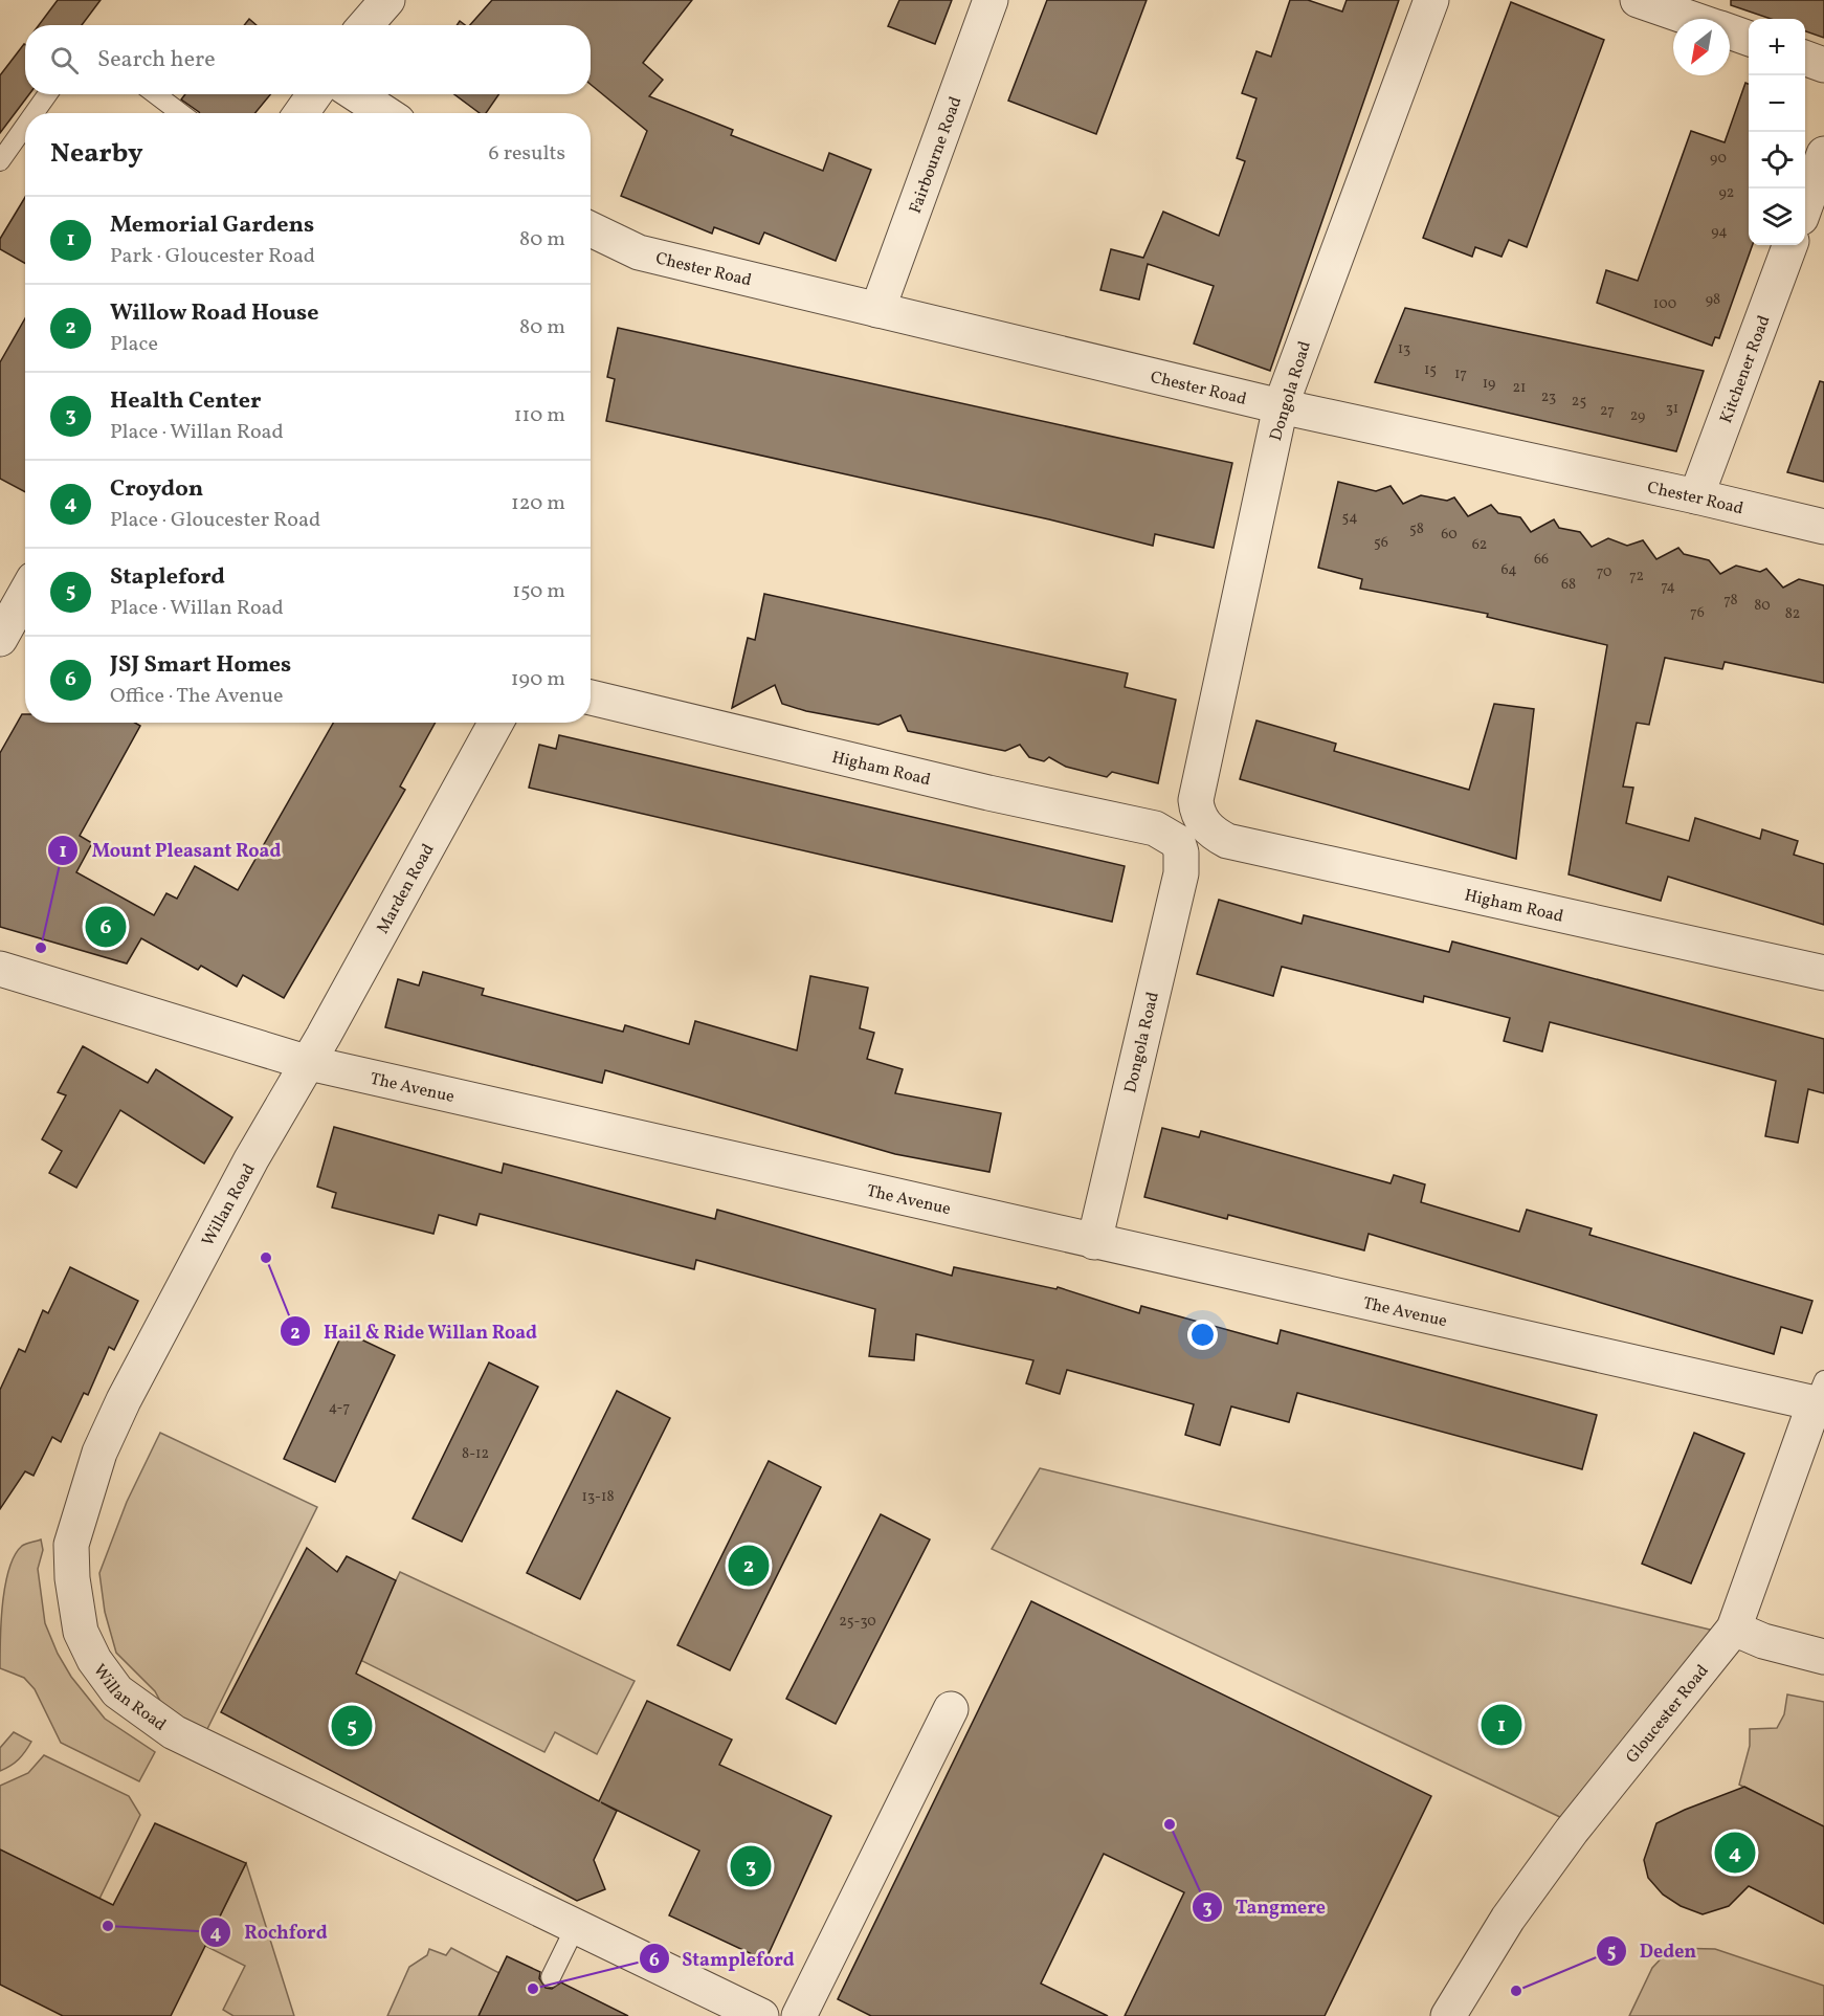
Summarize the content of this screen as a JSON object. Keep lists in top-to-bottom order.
{
  "streets": {
    "street": [
      "Fairbourne Road",
      "Chester Road",
      "Kitchener Road",
      "Dongola Road",
      "Higham Road",
      "Marden Road",
      "The Avenue",
      "Willan Road",
      "Gloucester Road"
    ]
  },
  "crossings": [
    ["Fairbourne Road", "Chester Road"],
    ["Chester Road", "Kitchener Road"],
    ["Chester Road", "Dongola Road"],
    ["Dongola Road", "Higham Road"],
    ["Dongola Road", "The Avenue"],
    ["Marden Road", "The Avenue"],
    ["Marden Road", "Willan Road"],
    ["The Avenue", "Willan Road"],
    ["The Avenue", "Gloucester Road"]
  ],
  "places": [
    "Mount Pleasant Road",
    "Hail & Ride Willan Road",
    "Tangmere",
    "Rochford",
    "Stampleford",
    "Deden"
  ],
  "house_numbers": [
    "90",
    "92",
    "94",
    "98",
    "100",
    "13",
    "15",
    "17",
    "19",
    "21",
    "23",
    "25",
    "31",
    "27",
    "29",
    "54",
    "58",
    "60",
    "56",
    "62",
    "66",
    "64",
    "70",
    "72",
    "68",
    "74",
    "78",
    "80",
    "76",
    "82",
    "4-7",
    "8-12",
    "13-18",
    "25-30"
  ],
  "north": "bottom left",
  "page": {
    "map_buttons": ["+", "−"],
    "search": "Search here",
    "heading": ["Nearby", "6 results"],
    "list": [
      {
        "mark": "1",
        "name": "Memorial Gardens",
        "note": "Park · Gloucester Road",
        "value": "80 m"
      },
      {
        "mark": "2",
        "name": "Willow Road House",
        "note": "Place",
        "value": "80 m"
      },
      {
        "mark": "3",
        "name": "Health Center",
        "note": "Place · Willan Road",
        "value": "110 m"
      },
      {
        "mark": "4",
        "name": "Croydon",
        "note": "Place · Gloucester Road",
        "value": "120 m"
      },
      {
        "mark": "5",
        "name": "Stapleford",
        "note": "Place · Willan Road",
        "value": "150 m"
      },
      {
        "mark": "6",
        "name": "JSJ Smart Homes",
        "note": "Office · The Avenue",
        "value": "190 m"
      }
    ],
    "pins": [
      "6",
      "2",
      "1",
      "5",
      "4",
      "3"
    ]
  }
}
